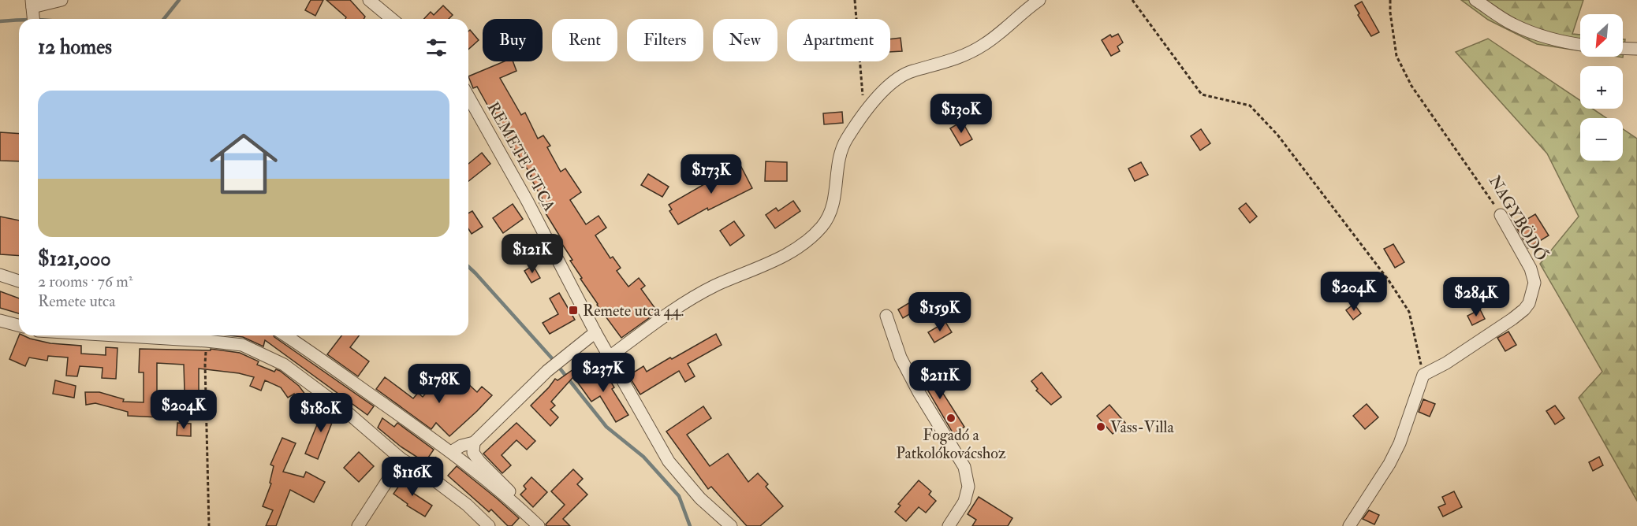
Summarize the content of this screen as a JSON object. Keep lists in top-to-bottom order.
{
  "streets": {
    "street": ["REMETE UTCA", "NAGYBÖDŐ"]
  },
  "places": {
    "transit": ["Remete utca 44."],
    "other": ["Fogadó a Patkolókovácshoz", "Vass-Villa"]
  },
  "north": "bottom left",
  "page": {
    "map_buttons": ["+", "−"],
    "chip": [
      "Buy",
      "Rent",
      "Filters",
      "New",
      "Apartment"
    ],
    "heading": "12 homes",
    "list": [
      {
        "name": "$121,000",
        "note": "2 rooms · 76 m² · Remete utca"
      }
    ],
    "price": [
      "$130K",
      "$173K",
      "$121K",
      "$204K",
      "$284K",
      "$159K",
      "$237K",
      "$211K",
      "$178K",
      "$204K",
      "$180K",
      "$116K"
    ]
  }
}
